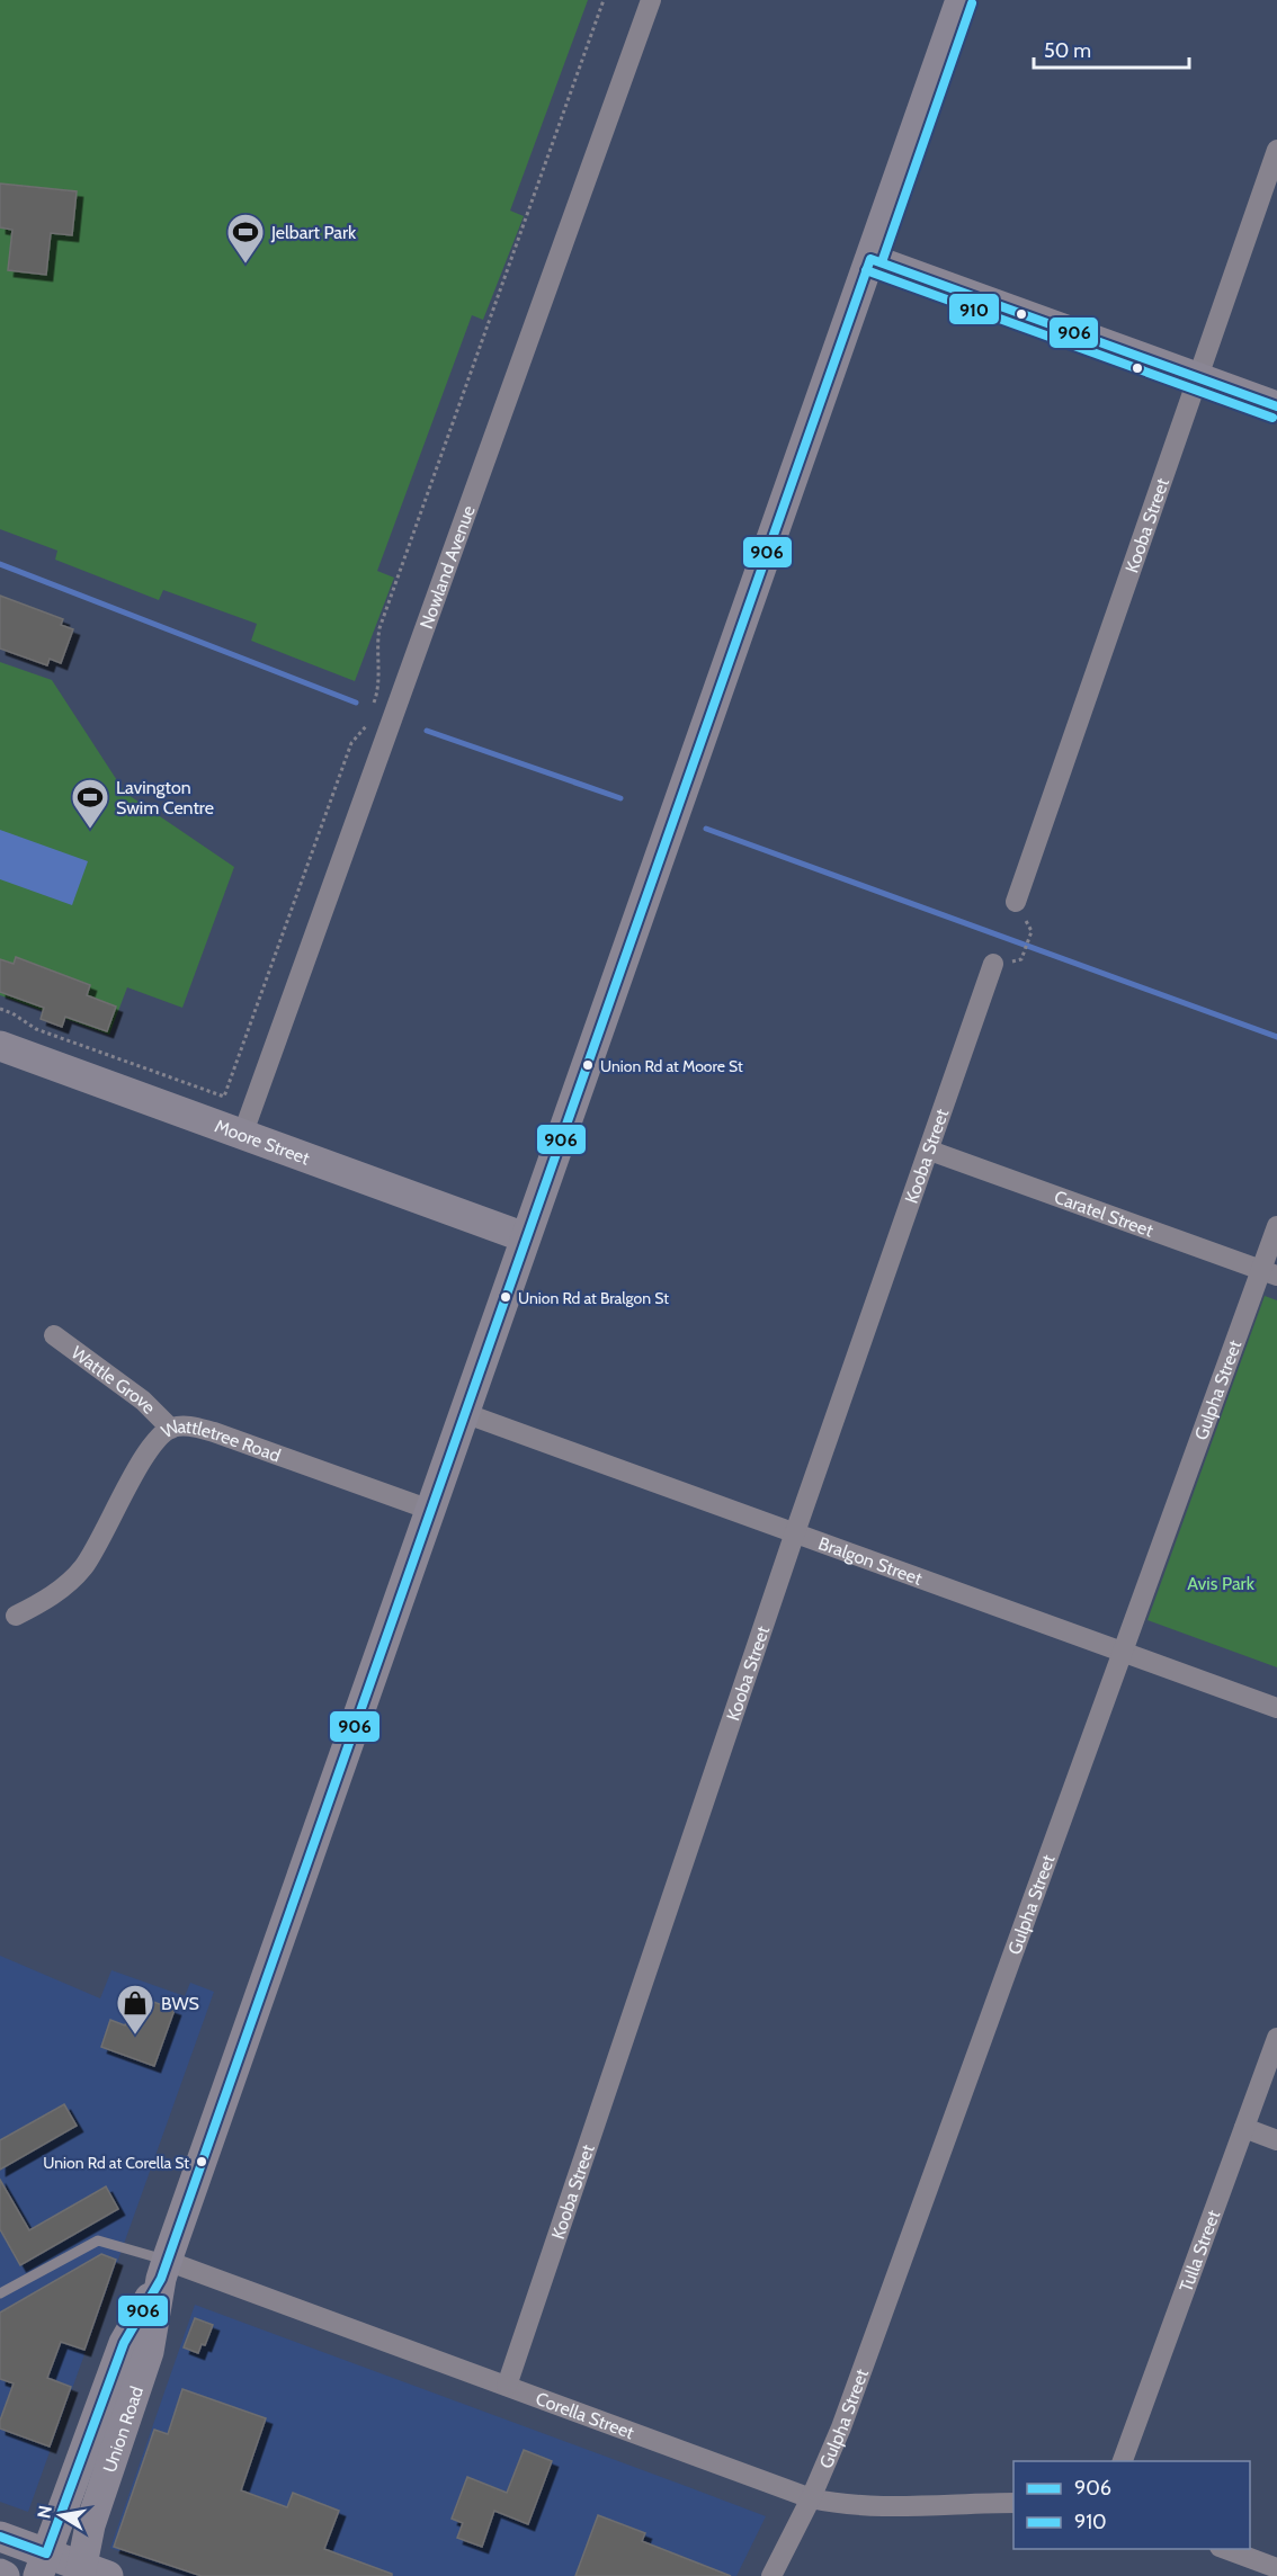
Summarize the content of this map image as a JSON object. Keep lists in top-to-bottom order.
{
  "streets": {
    "main road": ["Moore Street", "Union Road"],
    "street": [
      "Kooba Street",
      "Nowland Avenue",
      "Caratel Street",
      "Wattle Grove",
      "Gulpha Street",
      "Wattletree Road",
      "Bralgon Street",
      "Tulla Street",
      "Corella Street"
    ]
  },
  "crossings": [
    ["Kooba Street", "Caratel Street"],
    ["Kooba Street", "Bralgon Street"],
    ["Kooba Street", "Corella Street"],
    ["Nowland Avenue", "Moore Street"],
    ["Moore Street", "Union Road"],
    ["Caratel Street", "Gulpha Street"],
    ["Wattle Grove", "Wattletree Road"],
    ["Gulpha Street", "Bralgon Street"],
    ["Gulpha Street", "Corella Street"],
    ["Wattletree Road", "Union Road"],
    ["Bralgon Street", "Union Road"],
    ["Corella Street", "Union Road"]
  ],
  "parks": ["Avis Park"],
  "places": {
    "sports": ["Jelbart Park", "Lavington Swim Centre"],
    "other": ["Union Rd at Moore St", "Union Rd at Bralgon St", "Union Rd at Corella St"],
    "shop": ["BWS"]
  },
  "lines": ["transit line 910", "transit line 906"],
  "legend": ["906", "910"],
  "scale_bar": "50 m",
  "north": "left"
}
